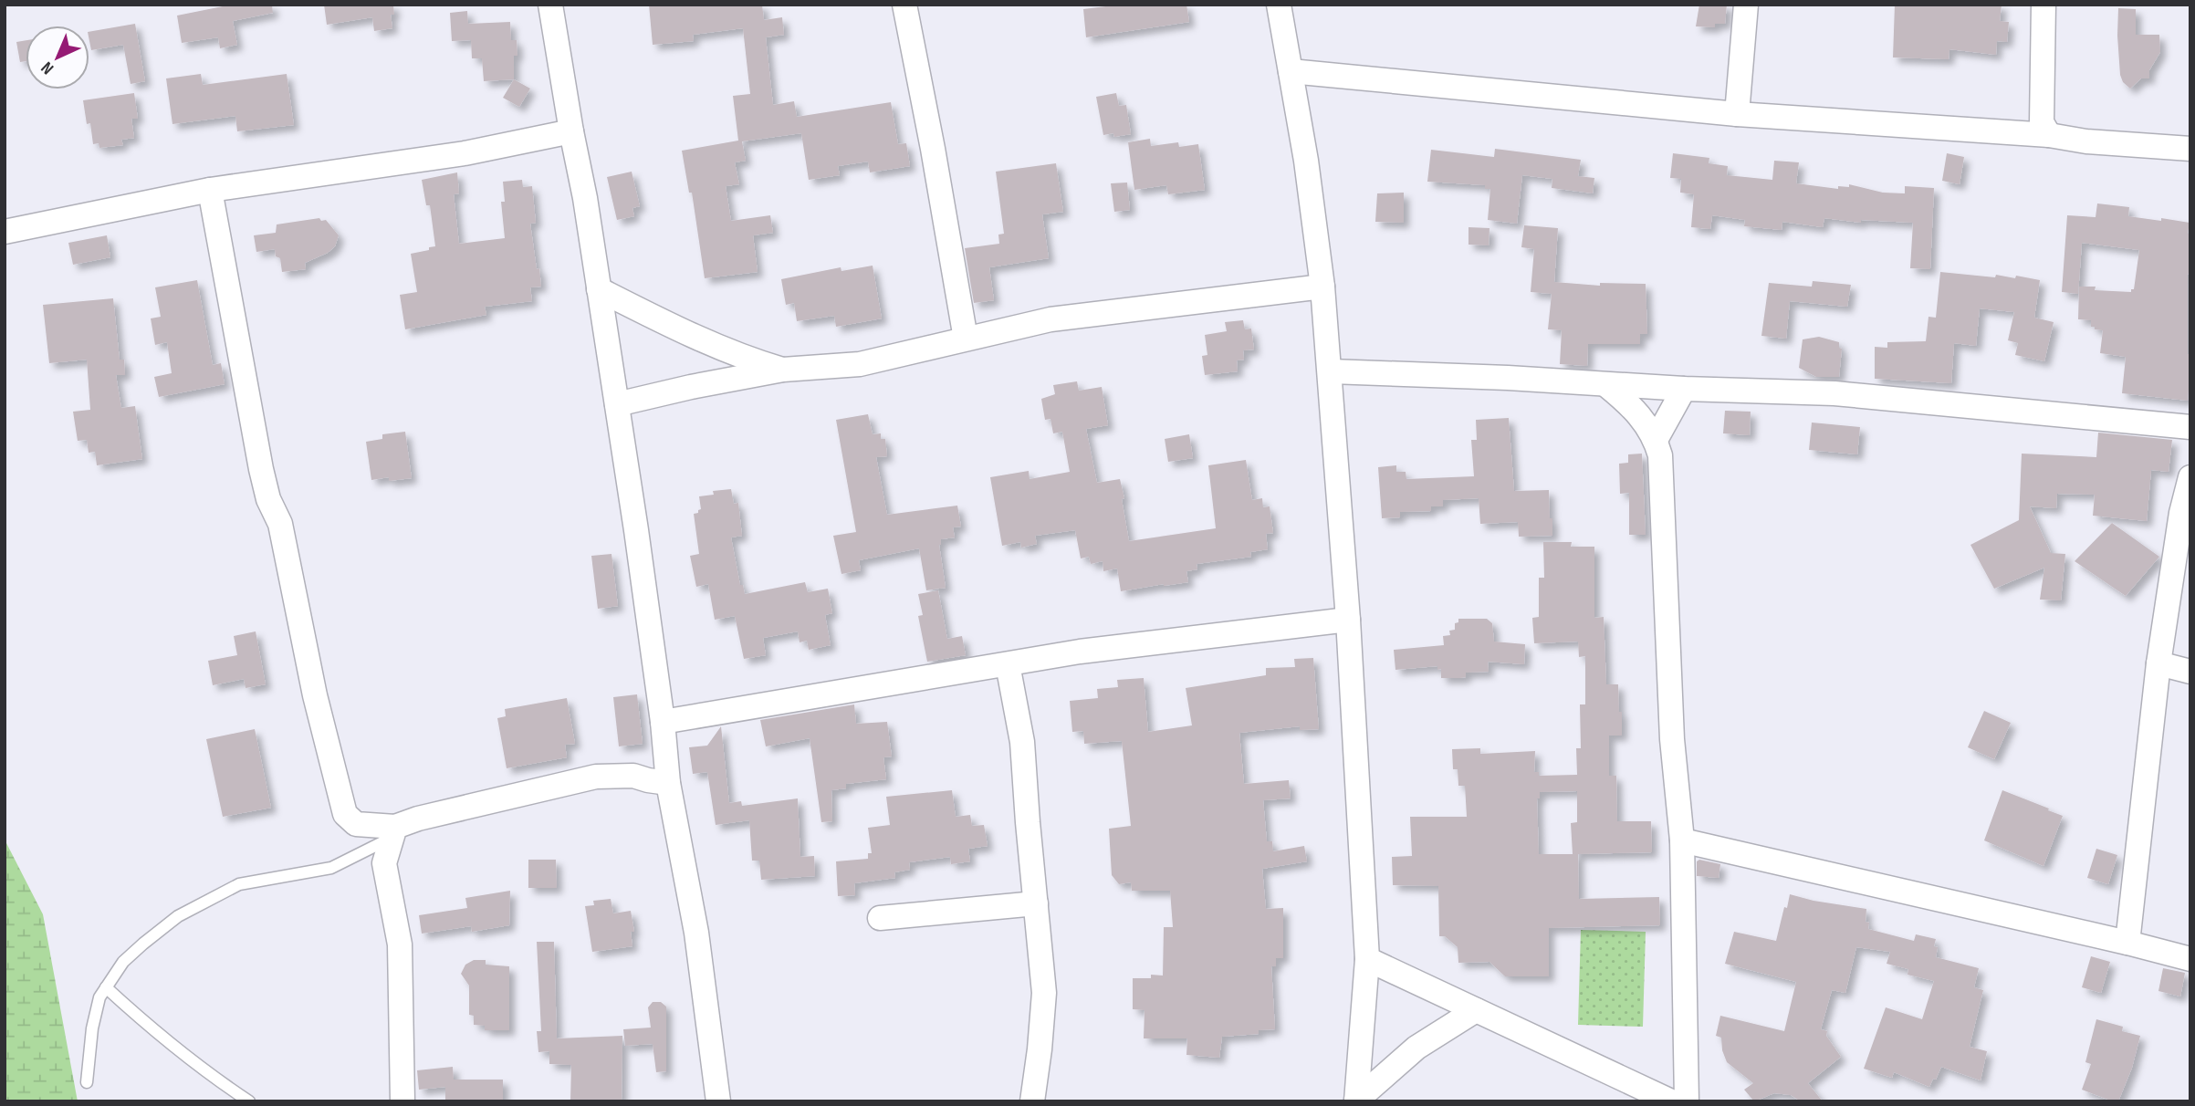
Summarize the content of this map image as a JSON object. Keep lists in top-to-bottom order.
{
  "north": "bottom left"
}
